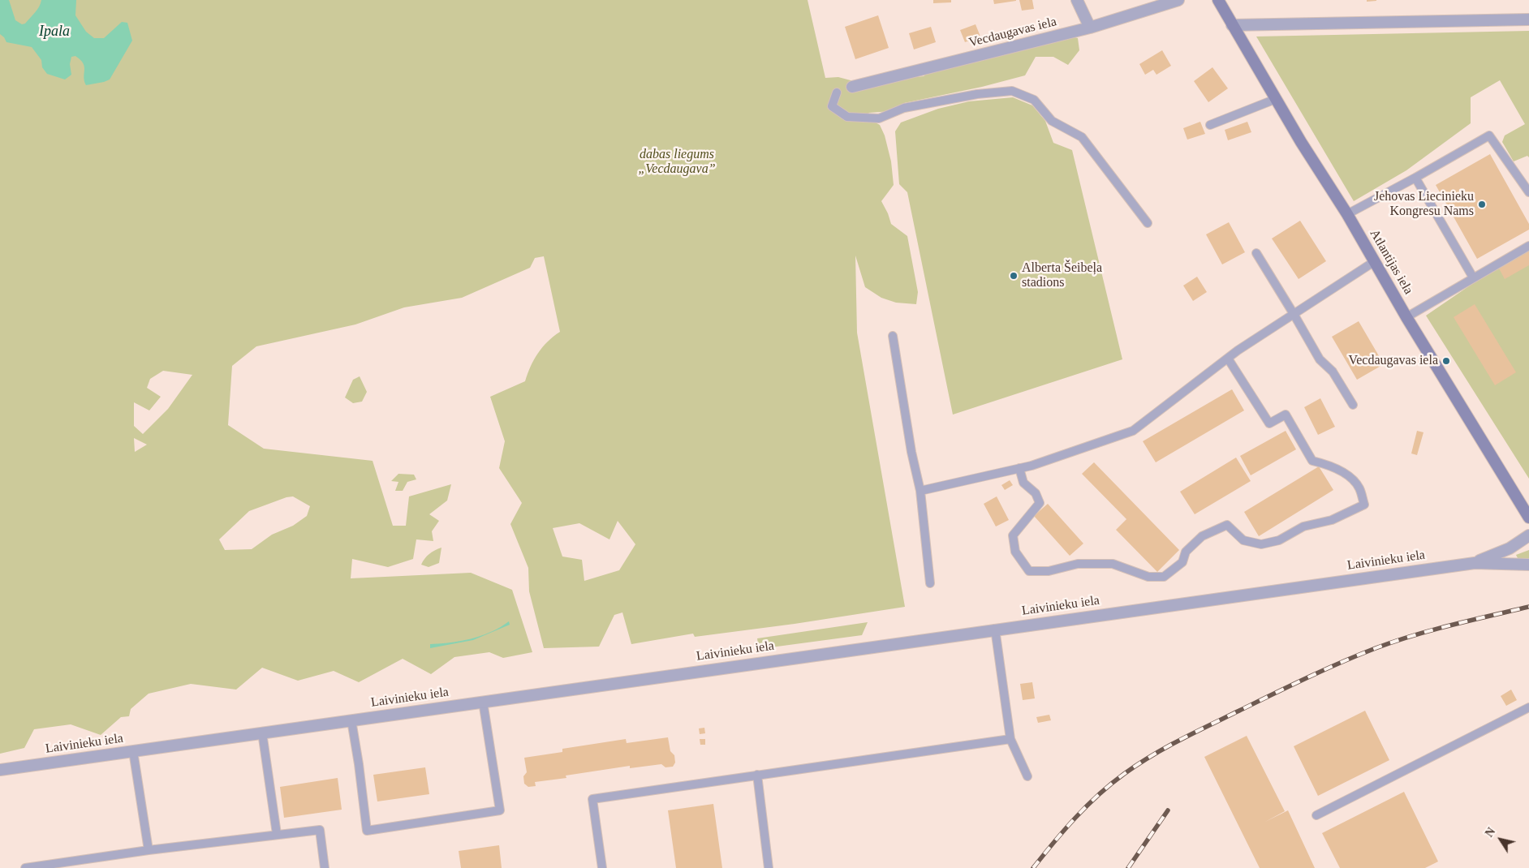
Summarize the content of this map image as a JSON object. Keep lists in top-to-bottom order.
{
  "streets": {
    "main road": ["Atlantijas iela"],
    "street": ["Vecdaugavas iela", "Laivinieku iela"]
  },
  "water": ["Ipala"],
  "parks": ["dabas liegums „Vecdaugava”"],
  "places": ["Jehovas Liecinieku Kongresu Nams", "Alberta Šeibeļa stadions", "Vecdaugavas iela"],
  "north": "top left"
}
